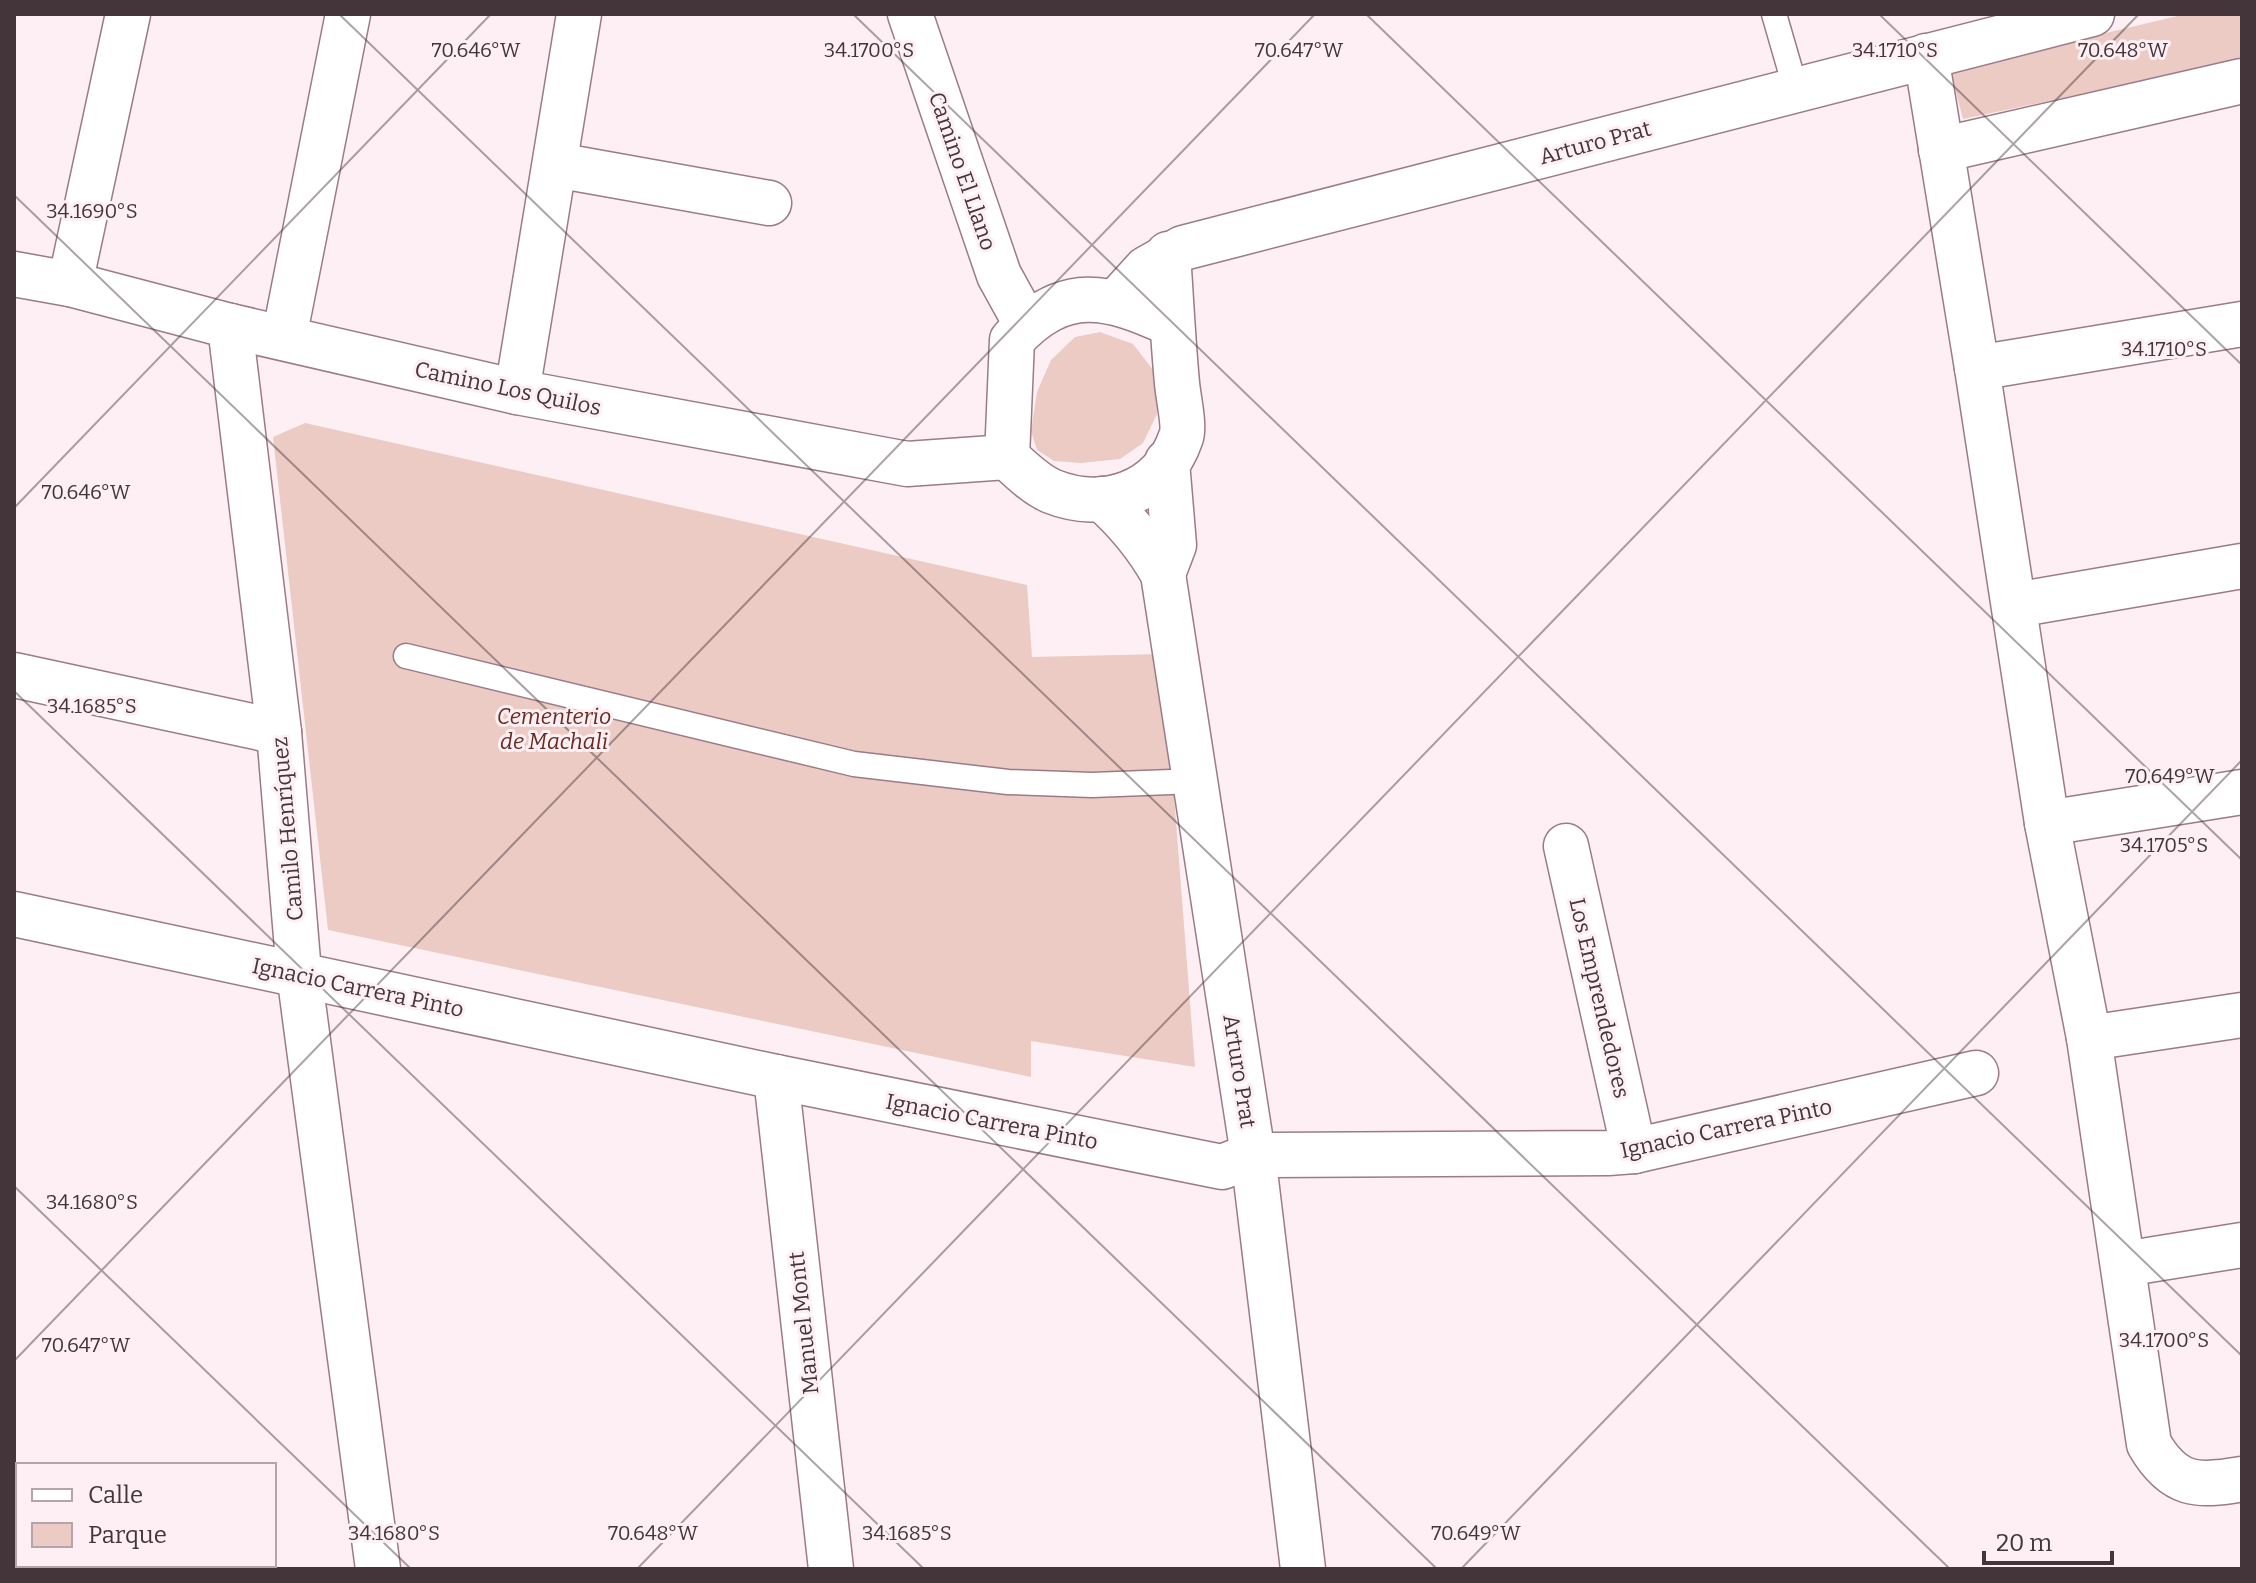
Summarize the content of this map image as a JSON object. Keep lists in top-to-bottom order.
{
  "streets": {
    "street": [
      "Arturo Prat",
      "Camino El Llano",
      "Camino Los Quilos",
      "Camilo Henríquez",
      "Ignacio Carrera Pinto",
      "Los Emprendedores",
      "Manuel Montt"
    ]
  },
  "crossings": [
    ["Arturo Prat", "Camino El Llano"],
    ["Arturo Prat", "Camino Los Quilos"],
    ["Arturo Prat", "Ignacio Carrera Pinto"],
    ["Camino El Llano", "Camino Los Quilos"],
    ["Camino Los Quilos", "Camilo Henríquez"],
    ["Camilo Henríquez", "Ignacio Carrera Pinto"],
    ["Ignacio Carrera Pinto", "Los Emprendedores"],
    ["Ignacio Carrera Pinto", "Manuel Montt"]
  ],
  "parks": ["Cementerio de Machali"],
  "legend": ["Calle", "Parque"],
  "scale_bar": "20 m",
  "coordinates": [
    "34.1700°S",
    "34.1710°S",
    "70.648°W",
    "70.646°W",
    "70.647°W",
    "34.1690°S",
    "34.1685°S",
    "70.649°W",
    "34.1705°S",
    "34.1680°S"
  ]
}
